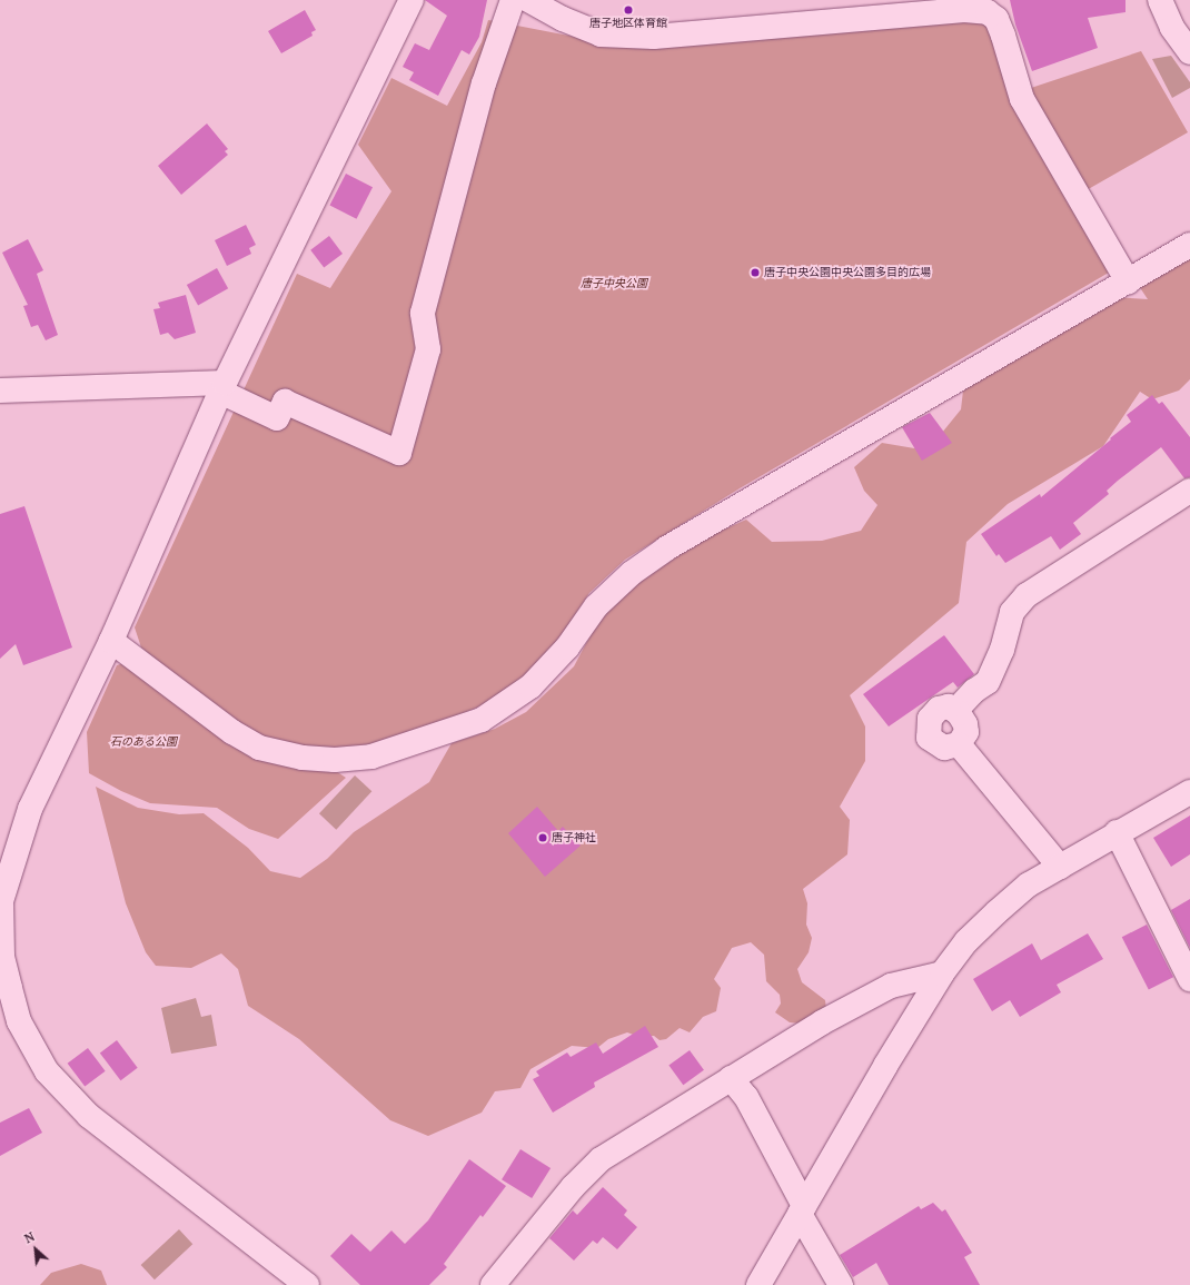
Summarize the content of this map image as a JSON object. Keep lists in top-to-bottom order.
{
  "parks": ["唐子中央公園", "石のある公園"],
  "places": ["唐子地区体育館", "唐子中央公園中央公園多目的広場", "唐子神社"],
  "north": "top left"
}
